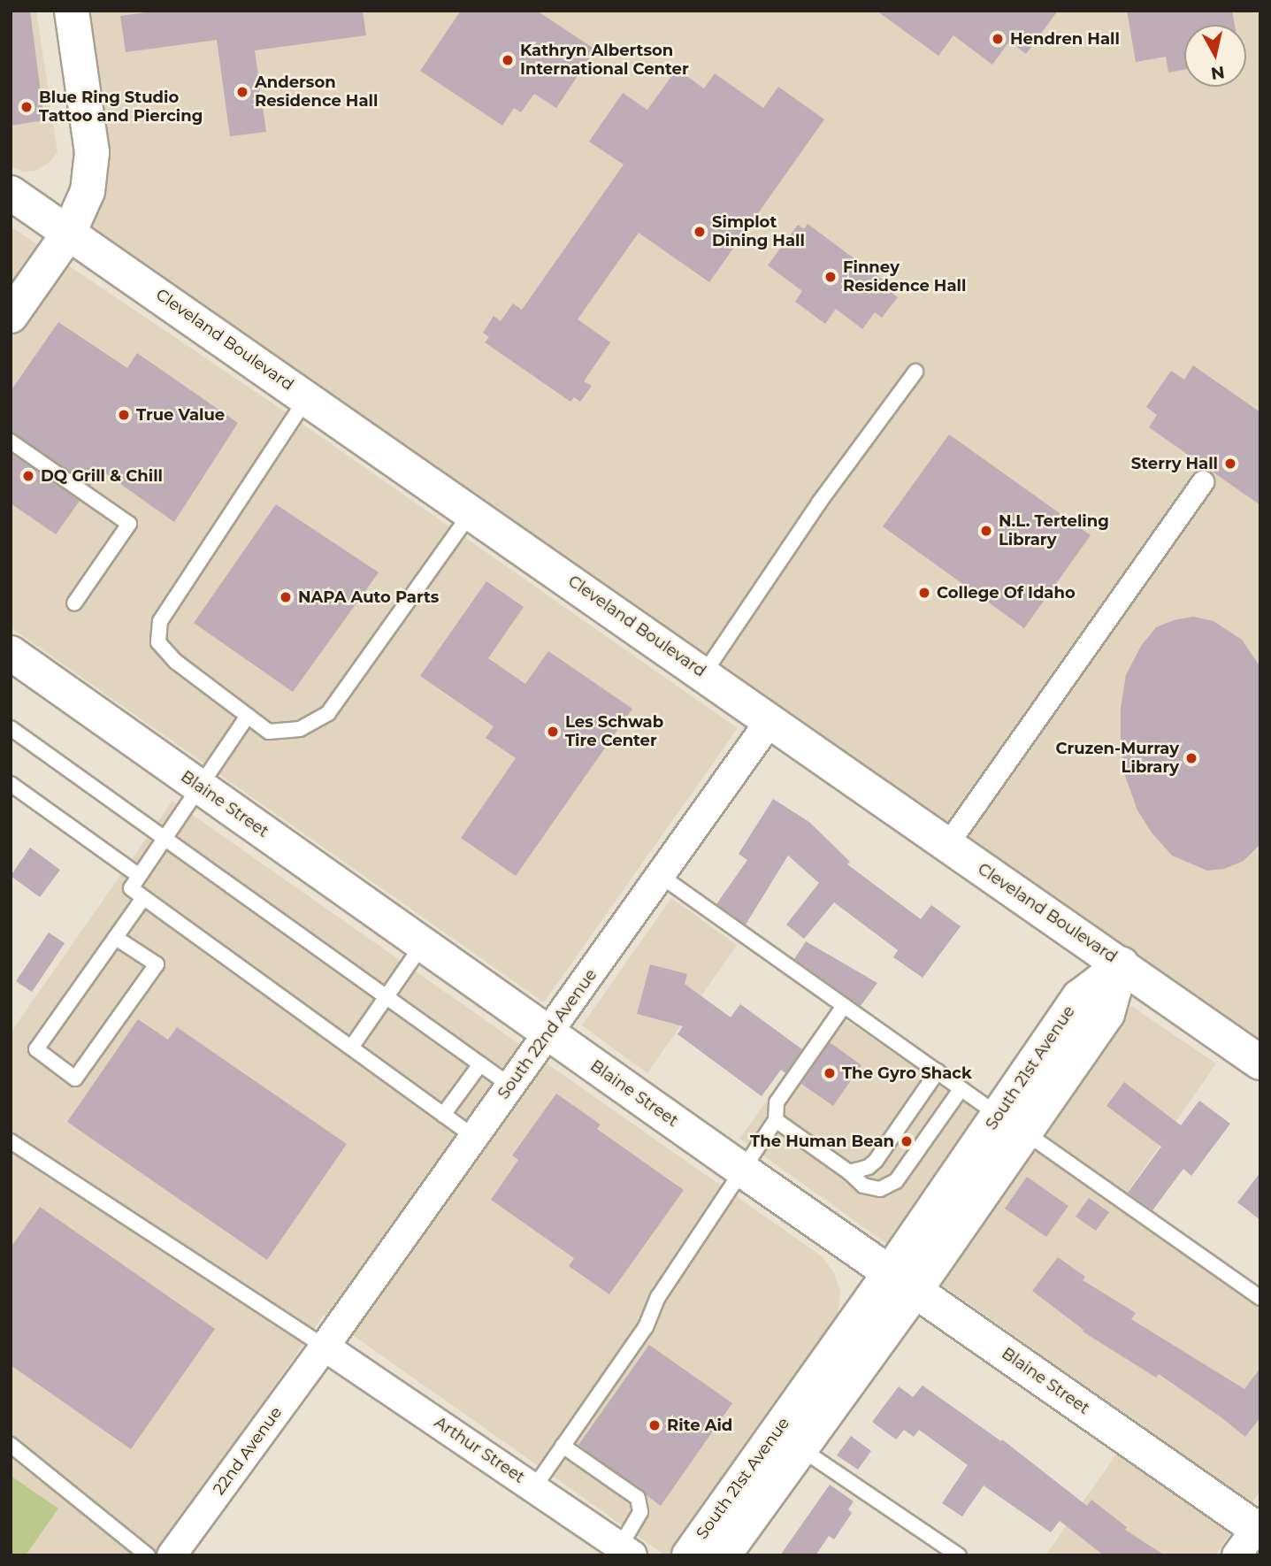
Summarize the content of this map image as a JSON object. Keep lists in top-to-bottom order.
{
  "streets": {
    "main road": ["Cleveland Boulevard", "Blaine Street", "South 21st Avenue"],
    "street": ["South 22nd Avenue", "Arthur Street", "22nd Avenue"]
  },
  "crossings": [
    ["Cleveland Boulevard", "South 22nd Avenue"],
    ["Cleveland Boulevard", "South 21st Avenue"],
    ["Blaine Street", "South 22nd Avenue"],
    ["Blaine Street", "South 21st Avenue"],
    ["South 22nd Avenue", "Arthur Street"],
    ["South 22nd Avenue", "22nd Avenue"],
    ["Arthur Street", "22nd Avenue"]
  ],
  "places": [
    "Hendren Hall",
    "Kathryn Albertson International Center",
    "Anderson Residence Hall",
    "Blue Ring Studio Tattoo and Piercing",
    "Simplot Dining Hall",
    "Finney Residence Hall",
    "True Value",
    "Sterry Hall",
    "DQ Grill & Chill",
    "N.L. Terteling Library",
    "College Of Idaho",
    "NAPA Auto Parts",
    "Les Schwab Tire Center",
    "Cruzen-Murray Library",
    "The Gyro Shack",
    "The Human Bean",
    "Rite Aid"
  ],
  "north": "bottom"
}
